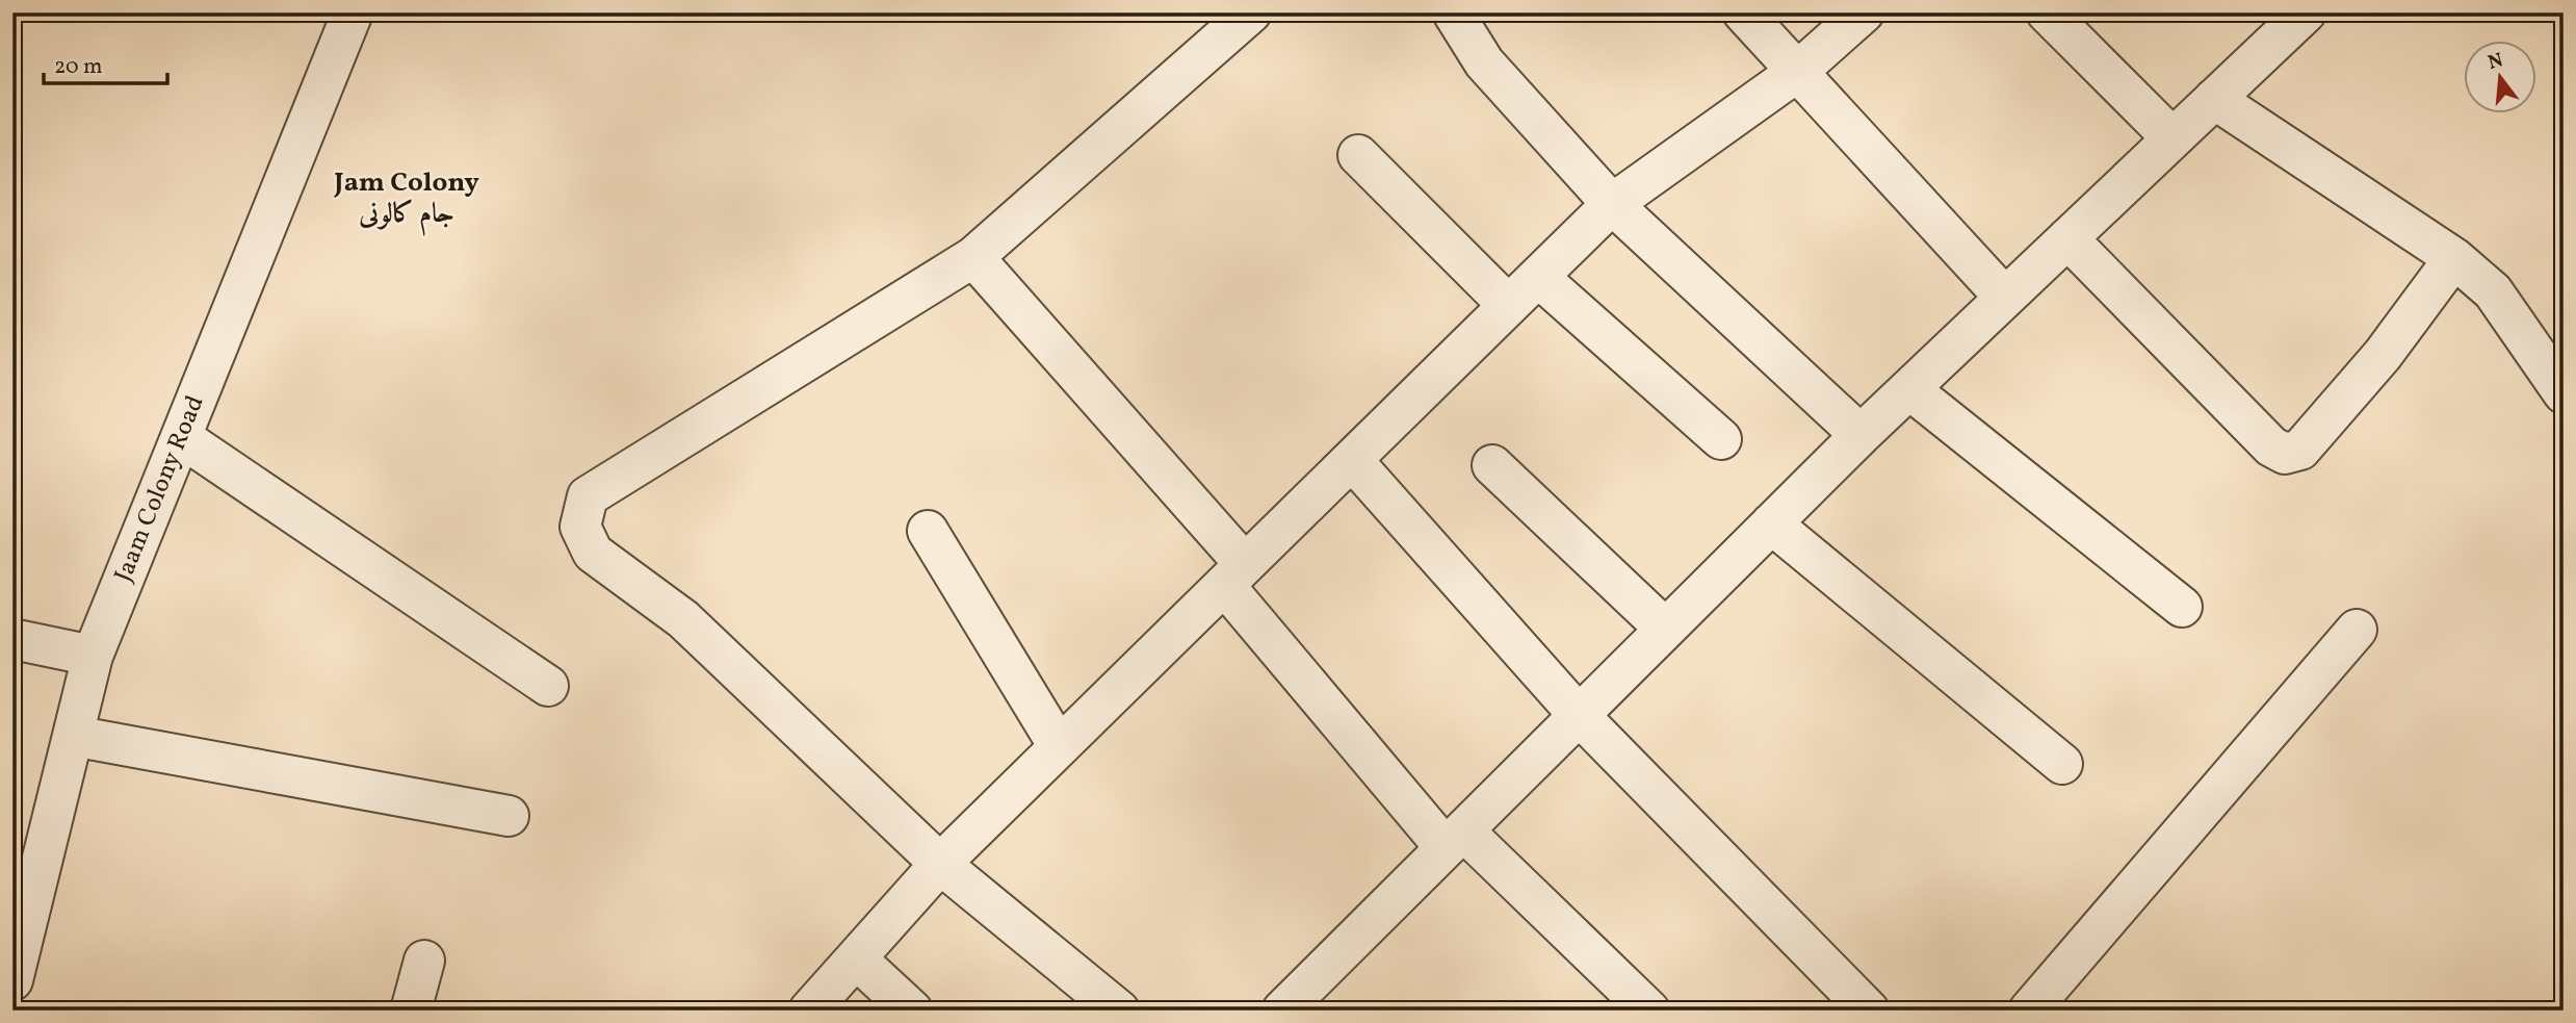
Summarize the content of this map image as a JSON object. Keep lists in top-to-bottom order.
{
  "streets": {
    "street": ["Jaam Colony Road"]
  },
  "districts": ["Jam Colony جام کالونی"],
  "scale_bar": "20 m",
  "north": "top"
}
